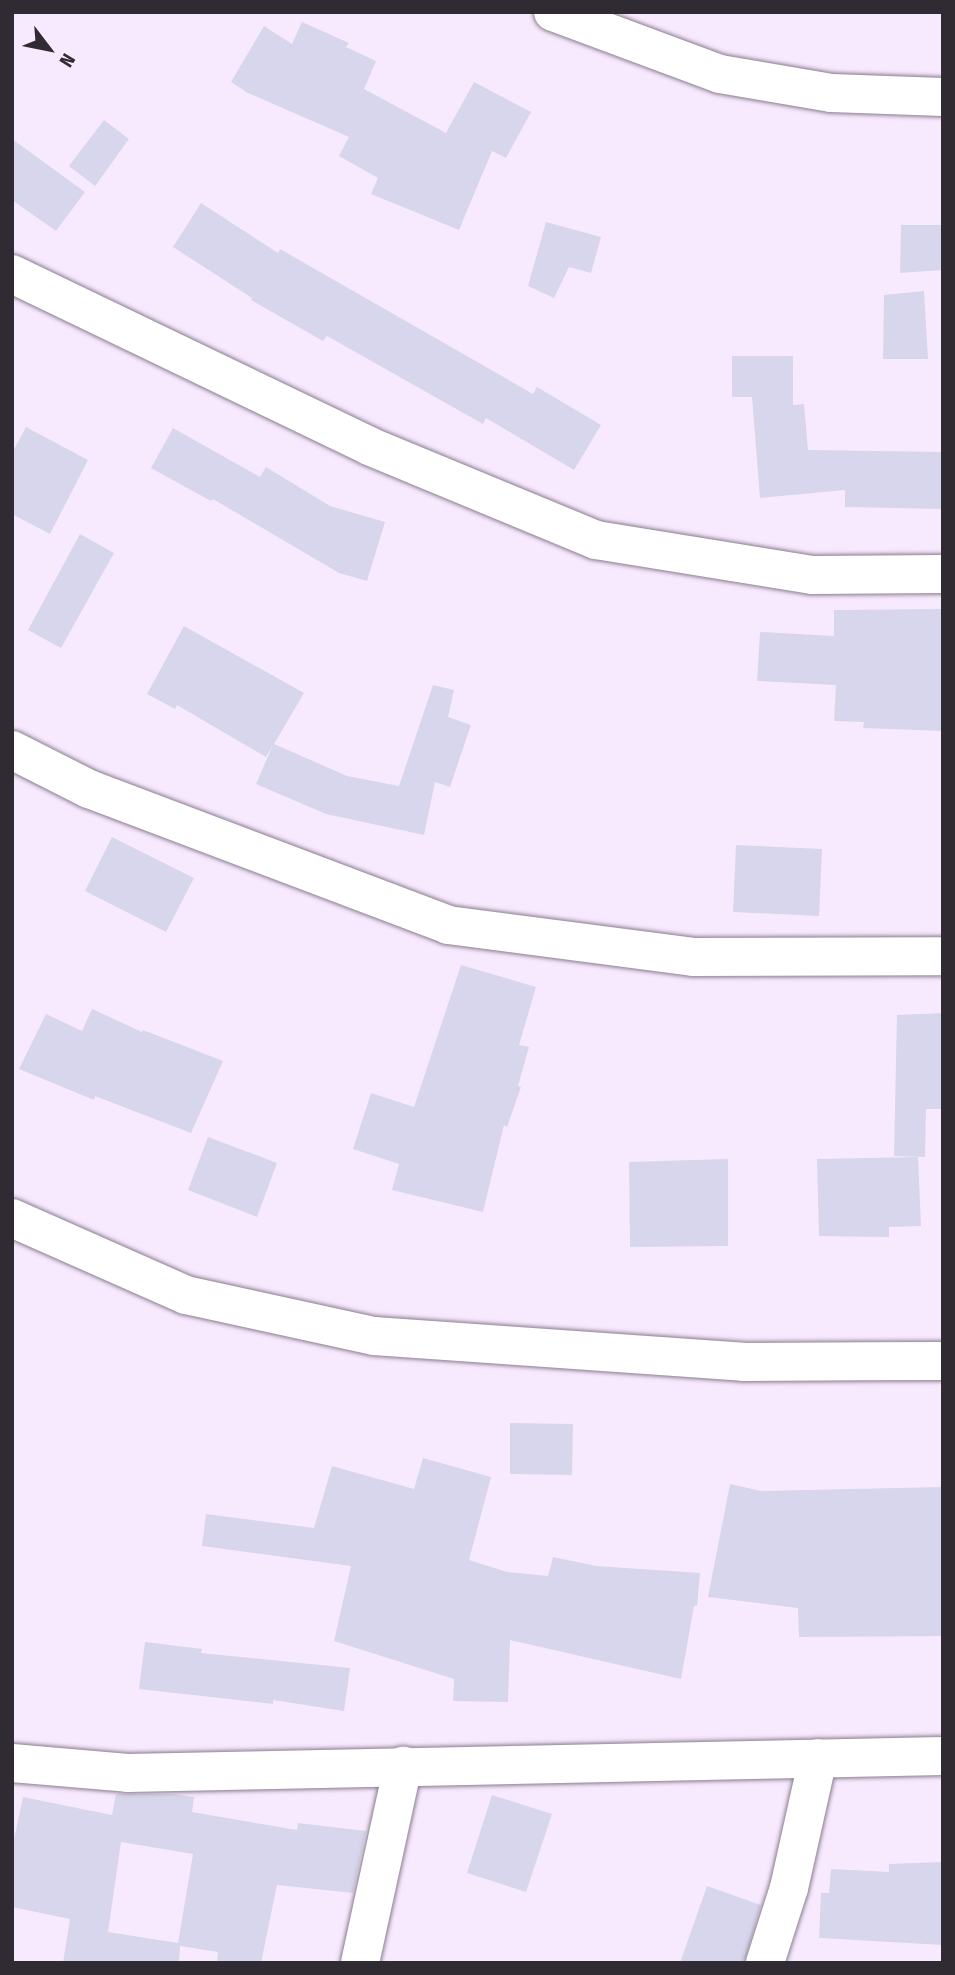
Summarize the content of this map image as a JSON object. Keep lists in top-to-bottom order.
{
  "north": "bottom right"
}
